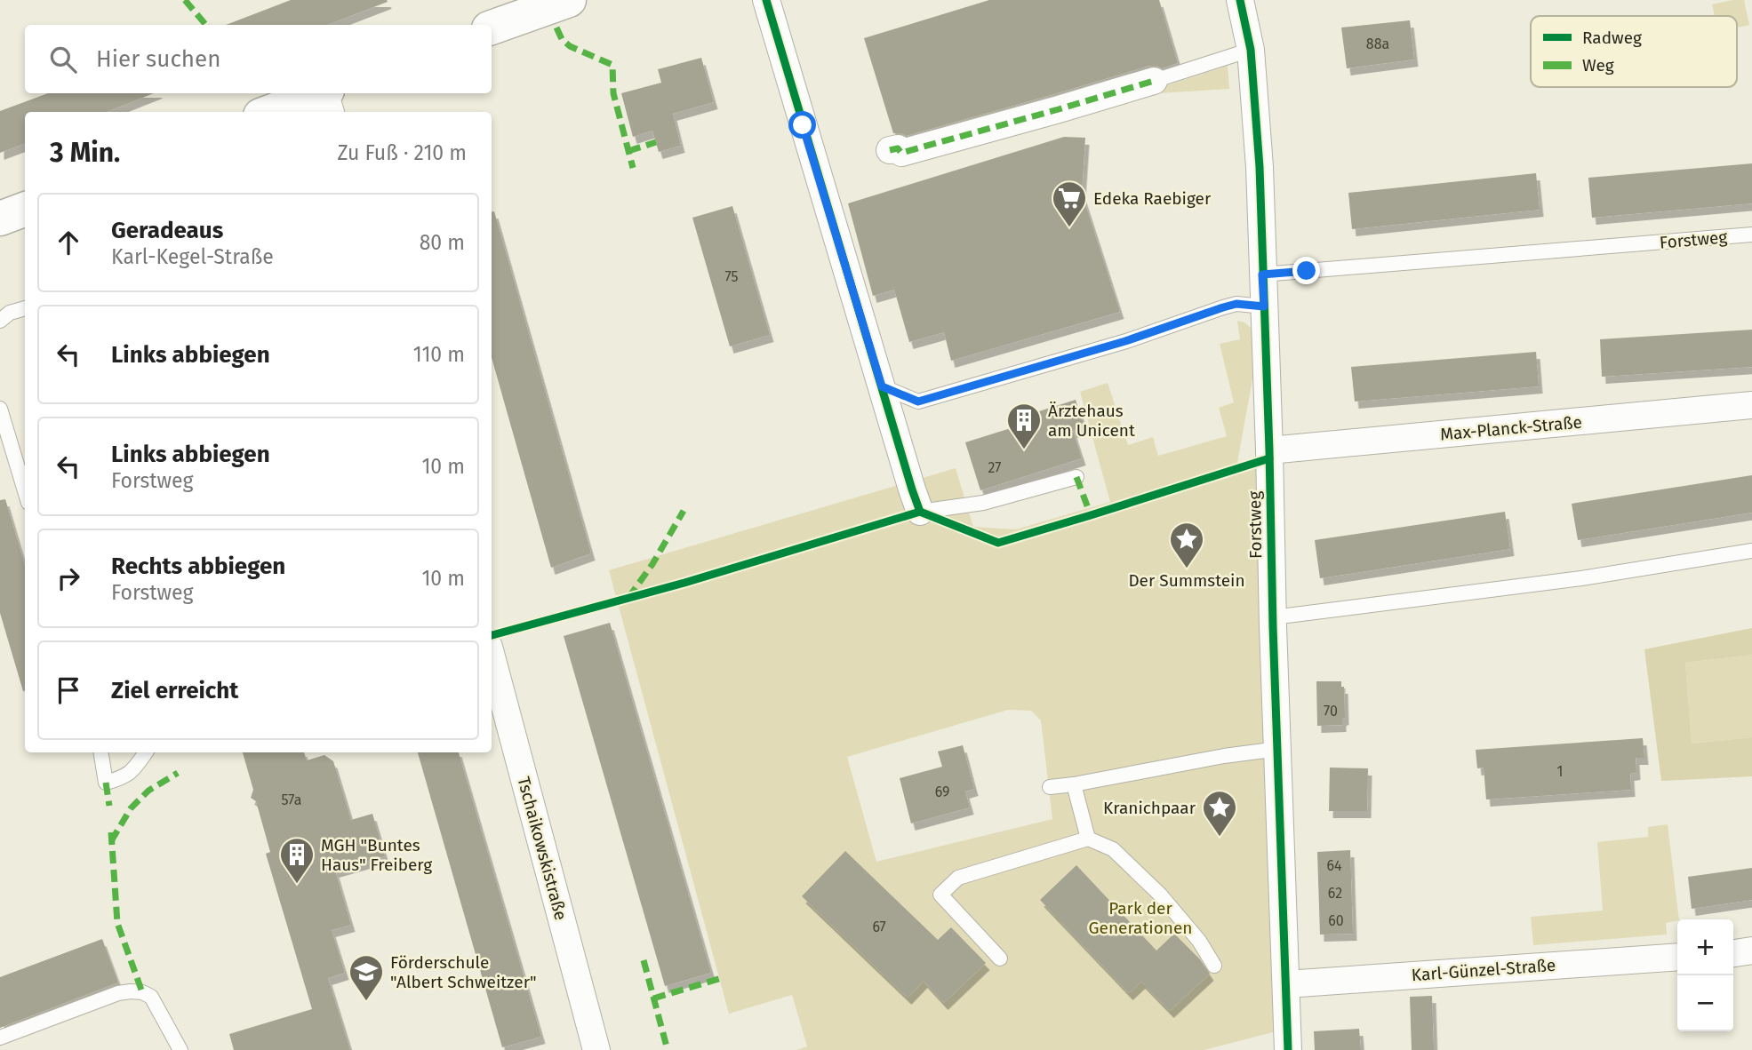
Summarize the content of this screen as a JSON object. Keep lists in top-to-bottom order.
{
  "streets": {
    "street": [
      "Forstweg",
      "Max-Planck-Straße",
      "Tschaikowskistraße",
      "Karl-Günzel-Straße"
    ]
  },
  "crossings": [
    ["Forstweg", "Max-Planck-Straße"],
    ["Forstweg", "Karl-Günzel-Straße"]
  ],
  "parks": ["Park der Generationen"],
  "places": {
    "supermarket": ["Edeka Raebiger"],
    "building": ["Ärztehaus am Unicent", "MGH \"Buntes Haus\" Freiberg"],
    "place": ["Der Summstein", "Kranichpaar"],
    "school or university": ["Förderschule \"Albert Schweitzer\""]
  },
  "house_numbers": [
    "88a",
    "75",
    "27",
    "70",
    "1",
    "69",
    "57a",
    "64",
    "62",
    "60",
    "67"
  ],
  "legend": ["Radweg", "Weg"],
  "page": {
    "search": "Hier suchen",
    "heading": ["3 Min.", "Zu Fuß · 210 m"],
    "list": [
      ["Geradeaus", "Karl-Kegel-Straße", "80 m"],
      ["Links abbiegen", "110 m"],
      ["Links abbiegen", "Forstweg", "10 m"],
      ["Rechts abbiegen", "Forstweg", "10 m"],
      "Ziel erreicht"
    ],
    "map_buttons": ["+", "−"]
  }
}
